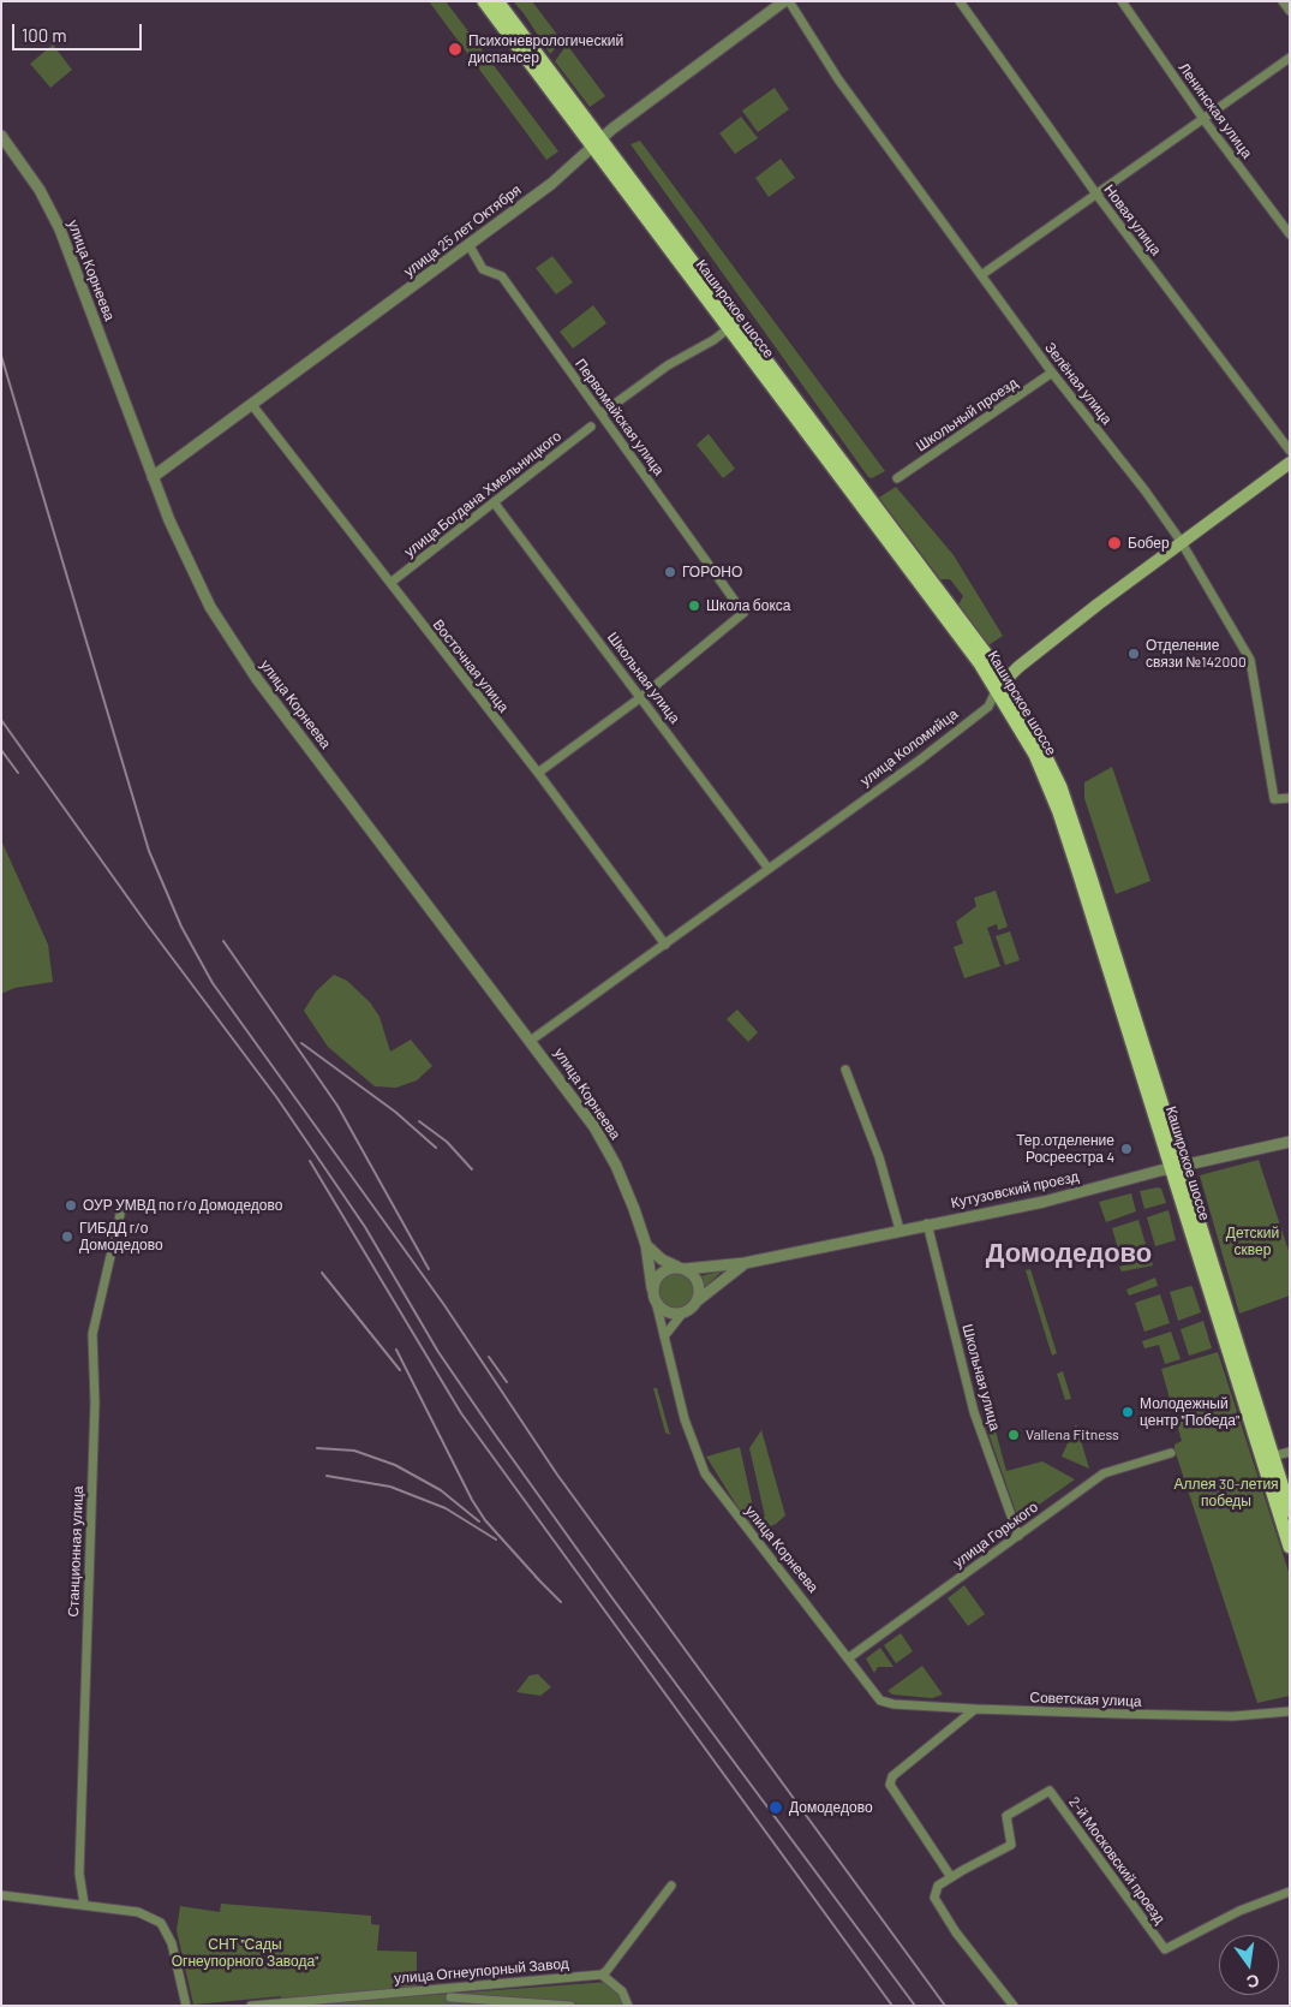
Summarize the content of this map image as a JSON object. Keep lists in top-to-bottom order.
{
  "streets": {
    "main road": ["Каширское шоссе", "улица Коломийца"],
    "street": [
      "Ленинская улица",
      "Новая улица",
      "улица 25 лет Октября",
      "улица Корнеева",
      "Зелёная улица",
      "Школьный проезд",
      "Первомайская улица",
      "улица Богдана Хмельницкого",
      "Восточная улица",
      "Школьная улица",
      "Кутузовский проезд",
      "улица Горького",
      "Станционная улица",
      "Советская улица",
      "2-й Московский проезд",
      "улица Огнеупорный Завод"
    ]
  },
  "crossings": [
    ["улица 25 лет Октября", "улица Корнеева"],
    ["улица 25 лет Октября", "Каширское шоссе"],
    ["улица 25 лет Октября", "Зелёная улица"],
    ["улица 25 лет Октября", "Первомайская улица"],
    ["улица 25 лет Октября", "Восточная улица"],
    ["улица Корнеева", "улица Коломийца"],
    ["улица Корнеева", "Кутузовский проезд"],
    ["улица Корнеева", "улица Горького"],
    ["улица Корнеева", "Советская улица"],
    ["Каширское шоссе", "улица Коломийца"],
    ["Каширское шоссе", "Кутузовский проезд"],
    ["Зелёная улица", "Школьный проезд"],
    ["Зелёная улица", "улица Коломийца"],
    ["Первомайская улица", "Школьная улица"],
    ["улица Богдана Хмельницкого", "Восточная улица"],
    ["улица Богдана Хмельницкого", "Школьная улица"],
    ["Восточная улица", "улица Коломийца"],
    ["Школьная улица", "улица Коломийца"],
    ["Школьная улица", "Кутузовский проезд"],
    ["Школьная улица", "улица Горького"]
  ],
  "districts": ["Домодедово"],
  "parks": ["Детский сквер", "Аллея 30-летия победы", "СНТ \"Сады Огнеупорного Завода\""],
  "places": [
    "Психоневрологический диспансер",
    "Бобер",
    "ГОРОНО",
    "Школа бокса",
    "Отделение связи №142000",
    "Тер.отделение Росреестра 4",
    "ОУР УМВД по г/о Домодедово",
    "ГИБДД г/о Домодедово",
    "Молодежный центр \"Победа\"",
    "Vallena Fitness",
    "Домодедово"
  ],
  "scale_bar": "100 m",
  "north": "bottom"
}
